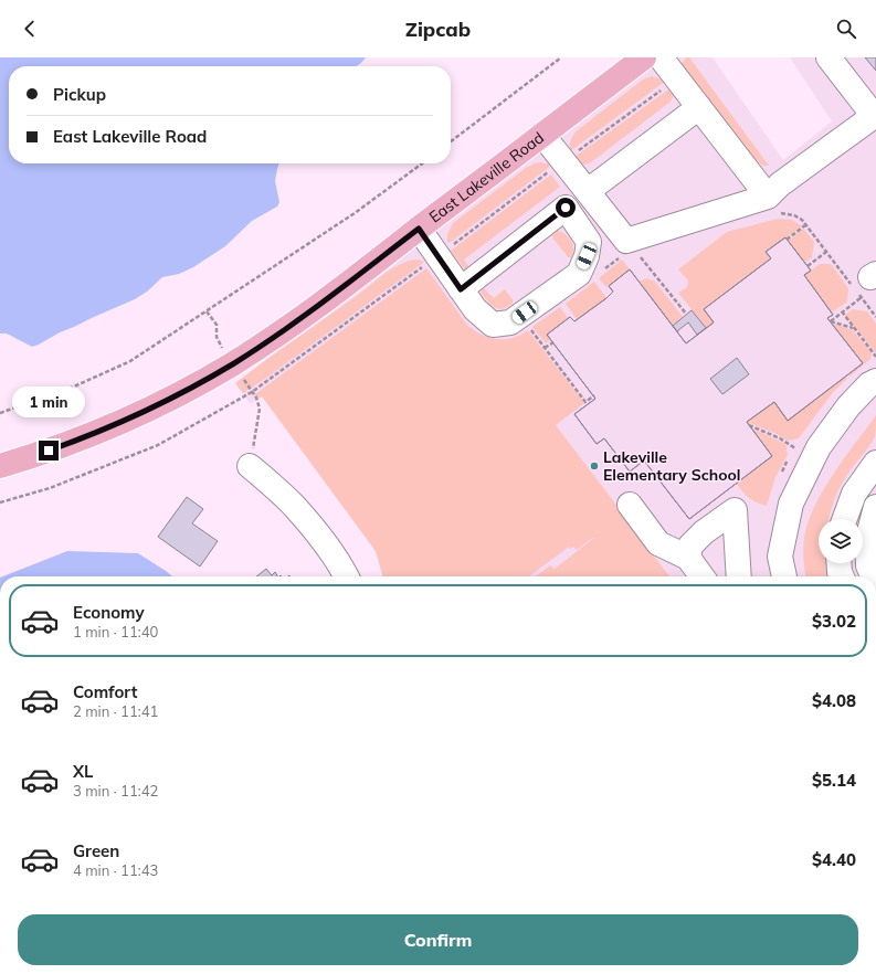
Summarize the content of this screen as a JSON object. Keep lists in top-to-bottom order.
{
  "streets": {
    "main road": ["East Lakeville Road"]
  },
  "places": ["Lakeville Elementary School"],
  "page": {
    "header": "Zipcab",
    "banner": ["Pickup", "East Lakeville Road"],
    "bubble": "1 min",
    "list": [
      {
        "name": "Economy",
        "note": "1 min · 11:40",
        "value": "$3.02"
      },
      {
        "name": "Comfort",
        "note": "2 min · 11:41",
        "value": "$4.08"
      },
      {
        "name": "XL",
        "note": "3 min · 11:42",
        "value": "$5.14"
      },
      {
        "name": "Green",
        "note": "4 min · 11:43",
        "value": "$4.40"
      }
    ],
    "buttons": "Confirm"
  }
}
